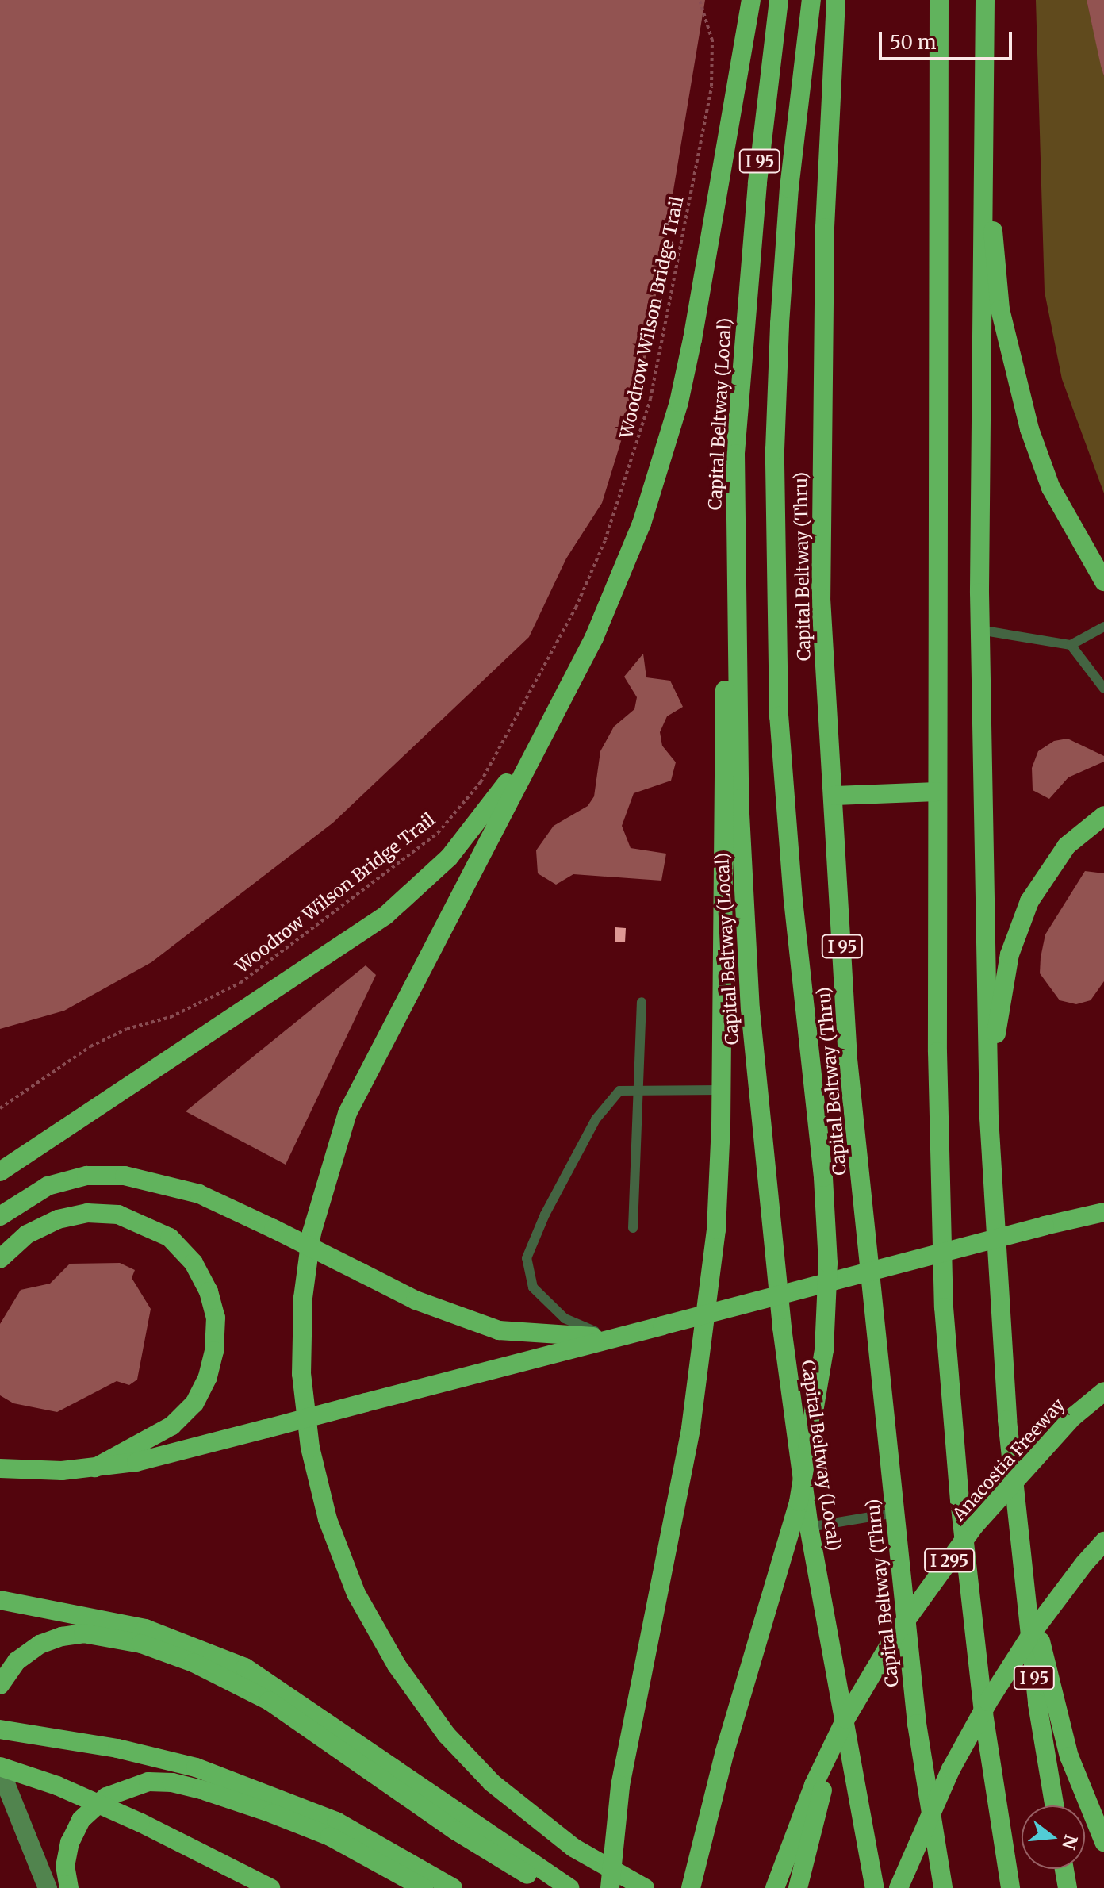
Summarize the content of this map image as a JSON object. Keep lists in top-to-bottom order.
{
  "streets": {
    "highway": [
      "I 95",
      "Capital Beltway (Local)",
      "Capital Beltway (Thru)",
      "Anacostia Freeway",
      "I 295"
    ],
    "path": ["Woodrow Wilson Bridge Trail"]
  },
  "scale_bar": "50 m",
  "north": "right"
}
